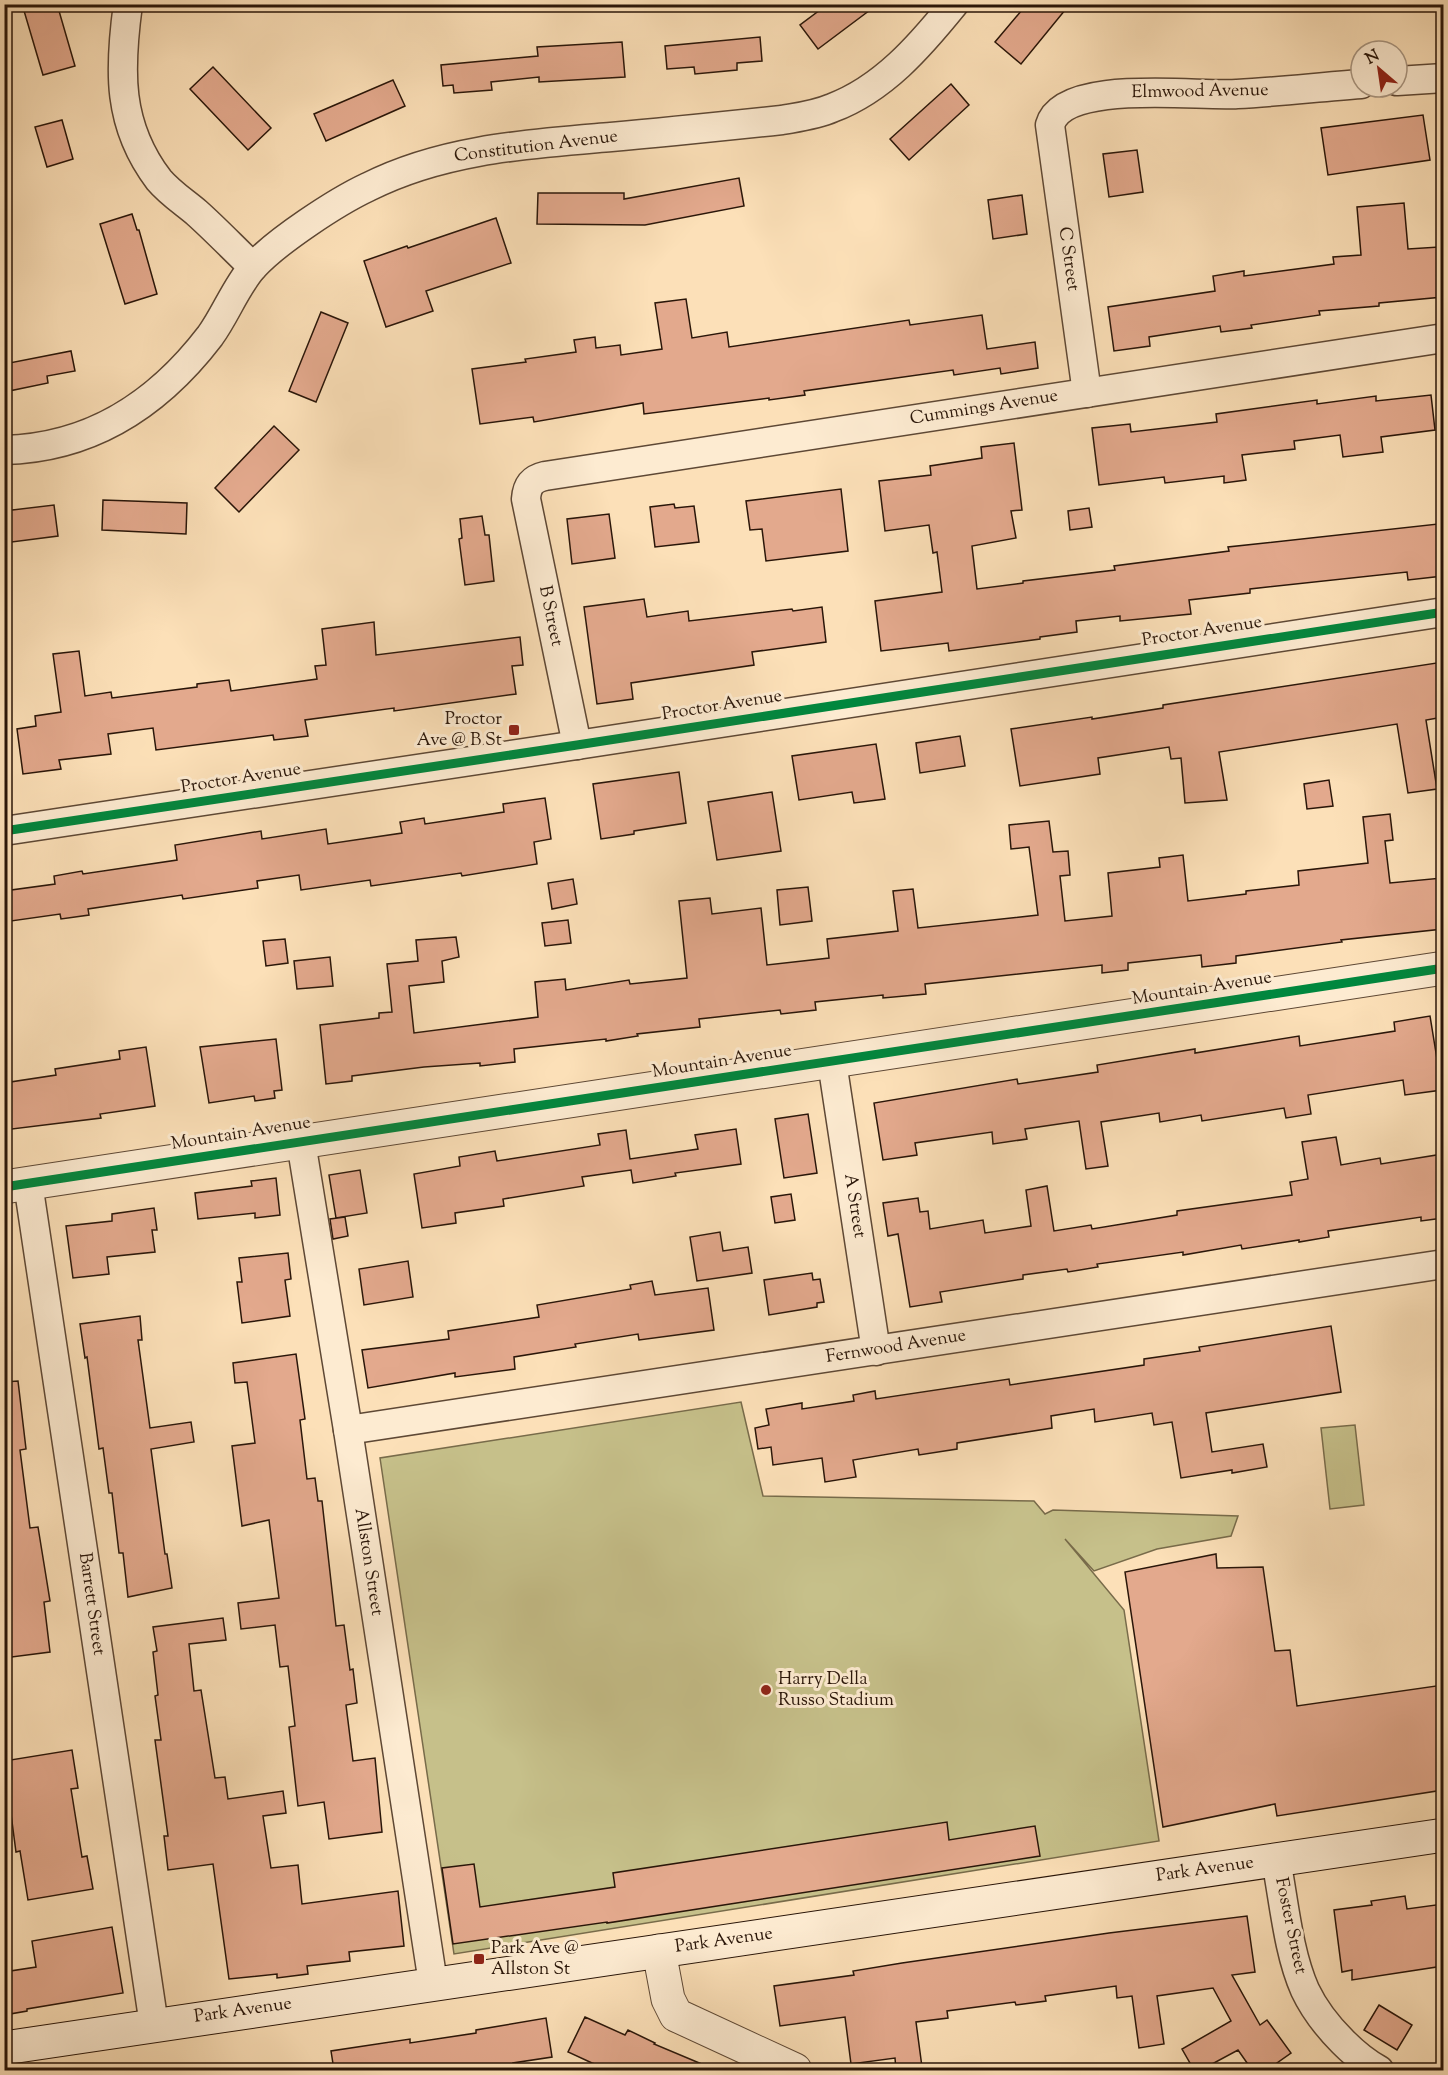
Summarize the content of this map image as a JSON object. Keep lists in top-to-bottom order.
{
  "streets": {
    "street": [
      "Elmwood Avenue",
      "Constitution Avenue",
      "C Street",
      "Cummings Avenue",
      "B Street",
      "Proctor Avenue",
      "Mountain Avenue",
      "A Street",
      "Fernwood Avenue",
      "Allston Street",
      "Barrett Street",
      "Park Avenue",
      "Foster Street"
    ]
  },
  "crossings": [
    ["Elmwood Avenue", "C Street"],
    ["C Street", "Cummings Avenue"],
    ["Cummings Avenue", "B Street"],
    ["B Street", "Proctor Avenue"],
    ["Mountain Avenue", "A Street"],
    ["Mountain Avenue", "Allston Street"],
    ["Mountain Avenue", "Barrett Street"],
    ["A Street", "Fernwood Avenue"],
    ["Fernwood Avenue", "Allston Street"],
    ["Allston Street", "Park Avenue"],
    ["Barrett Street", "Park Avenue"],
    ["Park Avenue", "Foster Street"]
  ],
  "places": {
    "transit": ["Proctor Ave @ B St", "Park Ave @ Allston St"],
    "other": ["Harry Della Russo Stadium"]
  },
  "north": "top left"
}
